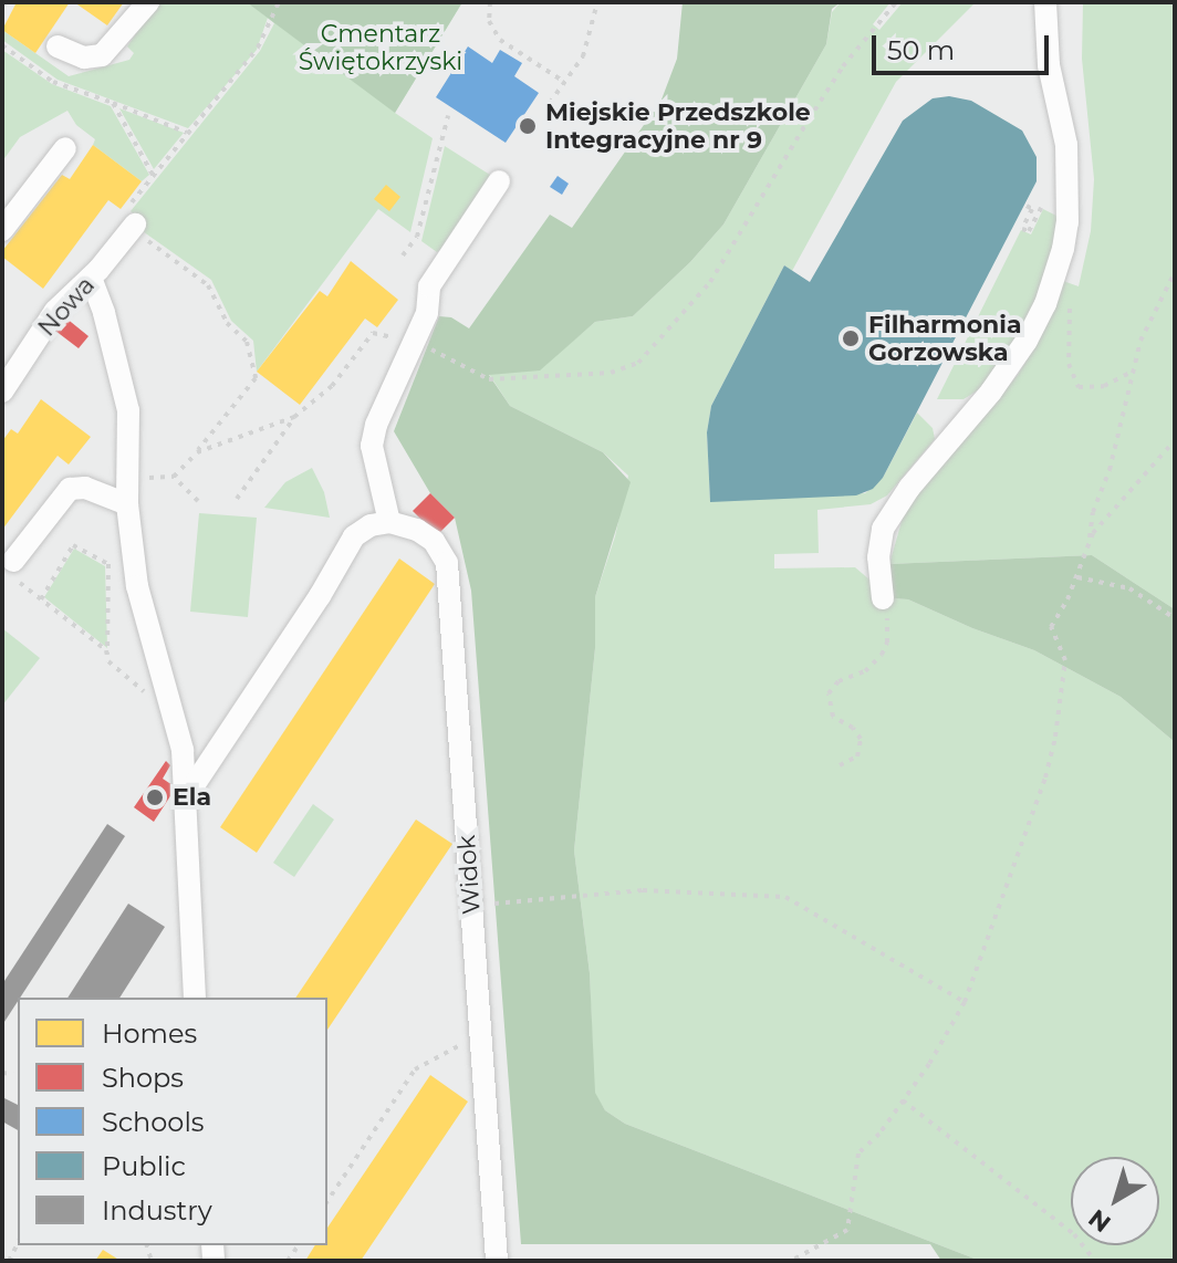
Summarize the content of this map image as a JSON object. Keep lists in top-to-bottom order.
{
  "streets": {
    "street": ["Nowa", "Widok"]
  },
  "parks": ["Cmentarz Świętokrzyski"],
  "places": ["Miejskie Przedszkole Integracyjne nr 9", "Filharmonia Gorzowska", "Ela"],
  "legend": [
    "Homes",
    "Shops",
    "Schools",
    "Public",
    "Industry"
  ],
  "scale_bar": "50 m",
  "north": "bottom left"
}
